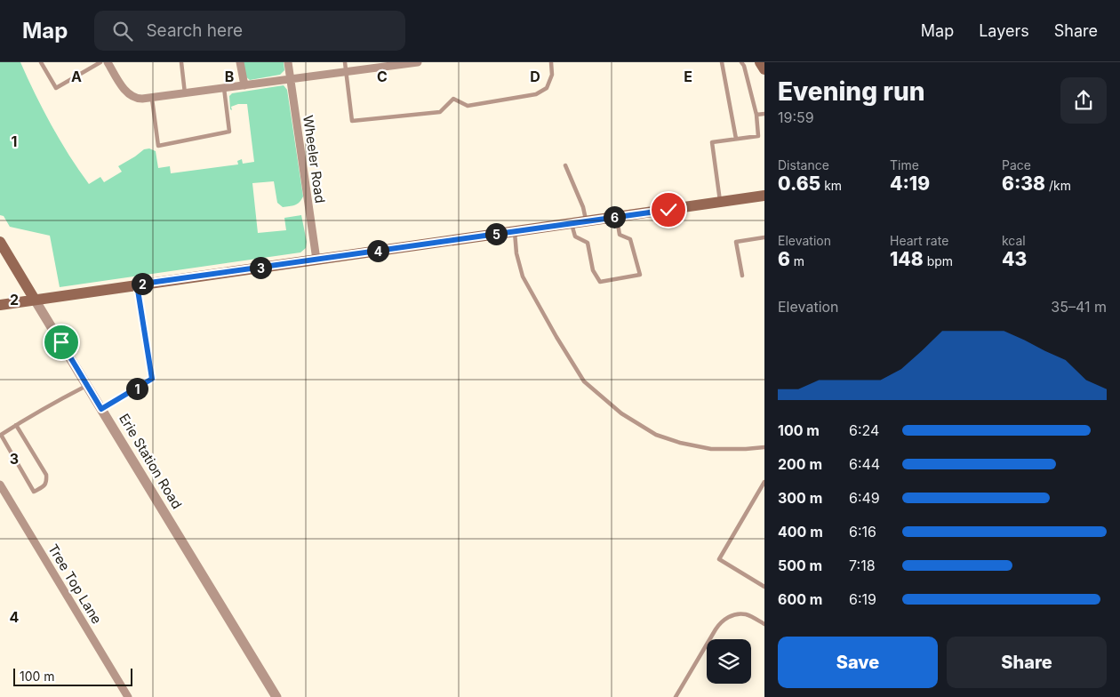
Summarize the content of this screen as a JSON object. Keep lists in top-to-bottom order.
{
  "streets": {
    "main road": ["Erie Station Road"],
    "street": ["Wheeler Road", "Tree Top Lane"]
  },
  "scale_bar": "100 m",
  "page": {
    "header": "Map",
    "search": "Search here",
    "nav": ["Map", "Layers", "Share"],
    "heading": ["Evening run", "19:59"],
    "stats": [
      ["Distance", "0.65 km"],
      ["Time", "4:19"],
      ["Pace", "6:38 /km"],
      ["Elevation", "6 m"],
      ["Heart rate", "148 bpm"],
      ["kcal", "43"]
    ],
    "pins": [
      "6",
      "5",
      "4",
      "3",
      "2",
      "1"
    ],
    "chart": ["Elevation", "35–41 m"],
    "list": [
      {
        "name": "100 m",
        "note": "6:24"
      },
      {
        "name": "200 m",
        "note": "6:44"
      },
      {
        "name": "300 m",
        "note": "6:49"
      },
      {
        "name": "400 m",
        "note": "6:16"
      },
      {
        "name": "500 m",
        "note": "7:18"
      },
      {
        "name": "600 m",
        "note": "6:19"
      }
    ],
    "buttons": ["Save", "Share"],
    "scale": "100 m"
  },
  "grid": {
    "columns": [
      "A",
      "B",
      "C",
      "D",
      "E"
    ],
    "rows": [
      "1",
      "2",
      "3",
      "4"
    ]
  }
}
